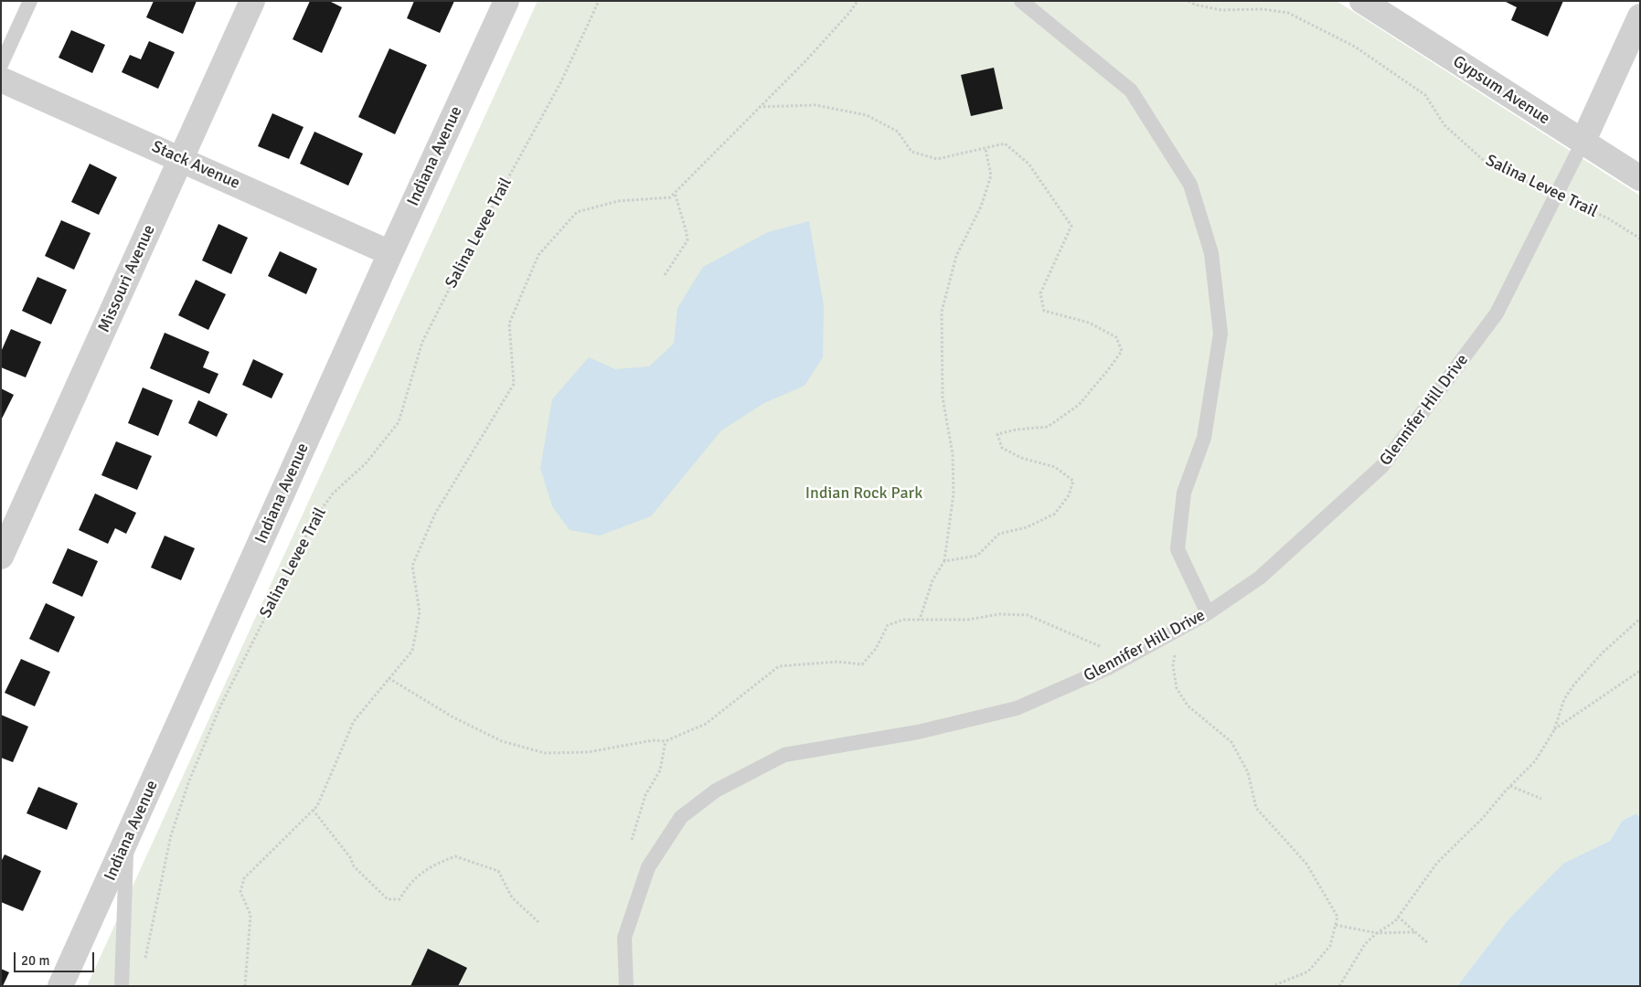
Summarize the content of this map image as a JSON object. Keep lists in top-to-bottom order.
{
  "streets": {
    "street": [
      "Gypsum Avenue",
      "Indiana Avenue",
      "Stack Avenue",
      "Missouri Avenue"
    ],
    "lane": ["Glennifer Hill Drive"],
    "path": ["Salina Levee Trail"]
  },
  "crossings": [
    ["Gypsum Avenue", "Glennifer Hill Drive"],
    ["Indiana Avenue", "Stack Avenue"],
    ["Stack Avenue", "Missouri Avenue"],
    ["Salina Levee Trail", "Glennifer Hill Drive"]
  ],
  "parks": ["Indian Rock Park"],
  "scale_bar": "20 m"
}
